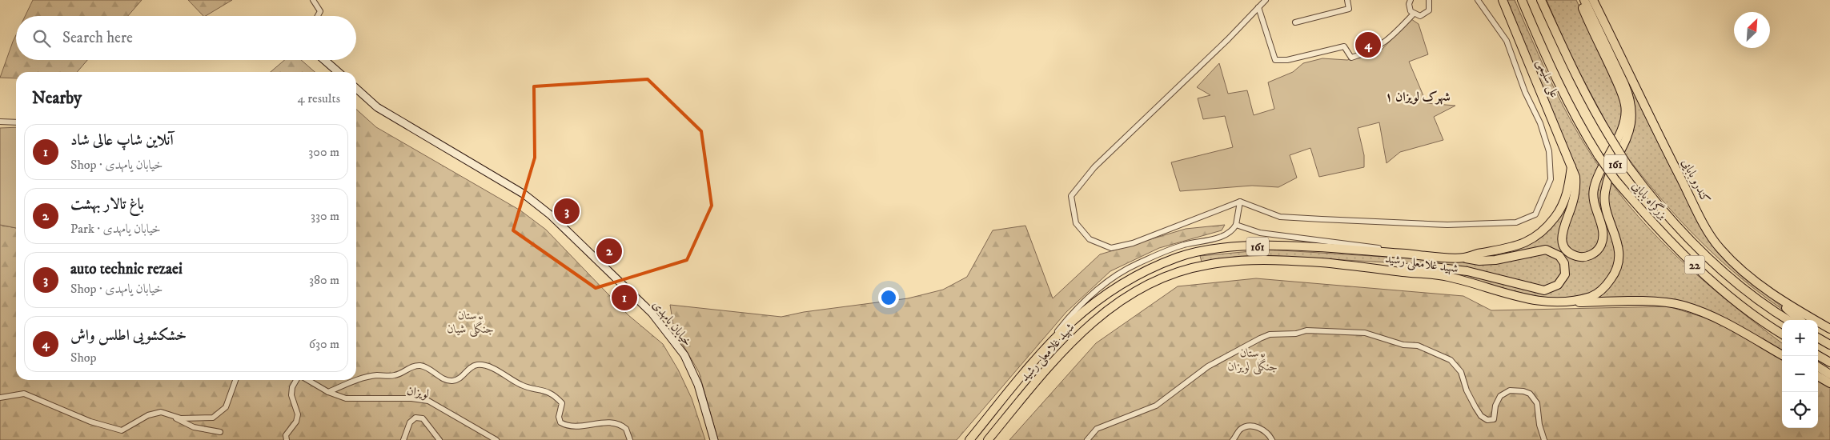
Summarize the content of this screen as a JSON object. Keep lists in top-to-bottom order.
{
  "streets": {
    "main road": [
      "علی سلیمی",
      "161",
      "کندرو بابایی",
      "بزرگراه بابایی",
      "شهید غلامعلی رشید",
      "22",
      "خیابان یامهدی"
    ],
    "street": ["لویزان"]
  },
  "crossings": [
    ["علی سلیمی", "شهید غلامعلی رشید"]
  ],
  "districts": ["شهرک لویزان ۱"],
  "parks": ["بوستان جنگلی شیان", "بوستان جنگلی لویزان"],
  "north": "top right",
  "page": {
    "search": "Search here",
    "pins": [
      "4",
      "3",
      "2",
      "1"
    ],
    "heading": ["Nearby", "4 results"],
    "list": [
      {
        "mark": "1",
        "name": "آنلاین شاپ عالی شاد",
        "note": "Shop · خیابان یامهدی",
        "value": "300 m"
      },
      {
        "mark": "2",
        "name": "باغ تالار بهشت",
        "note": "Park · خیابان یامهدی",
        "value": "330 m"
      },
      {
        "mark": "3",
        "name": "auto technic rezaei",
        "note": "Shop · خیابان یامهدی",
        "value": "380 m"
      },
      {
        "mark": "4",
        "name": "خشکشویی اطلس واش",
        "note": "Shop",
        "value": "630 m"
      }
    ],
    "map_buttons": ["+", "−"]
  }
}
